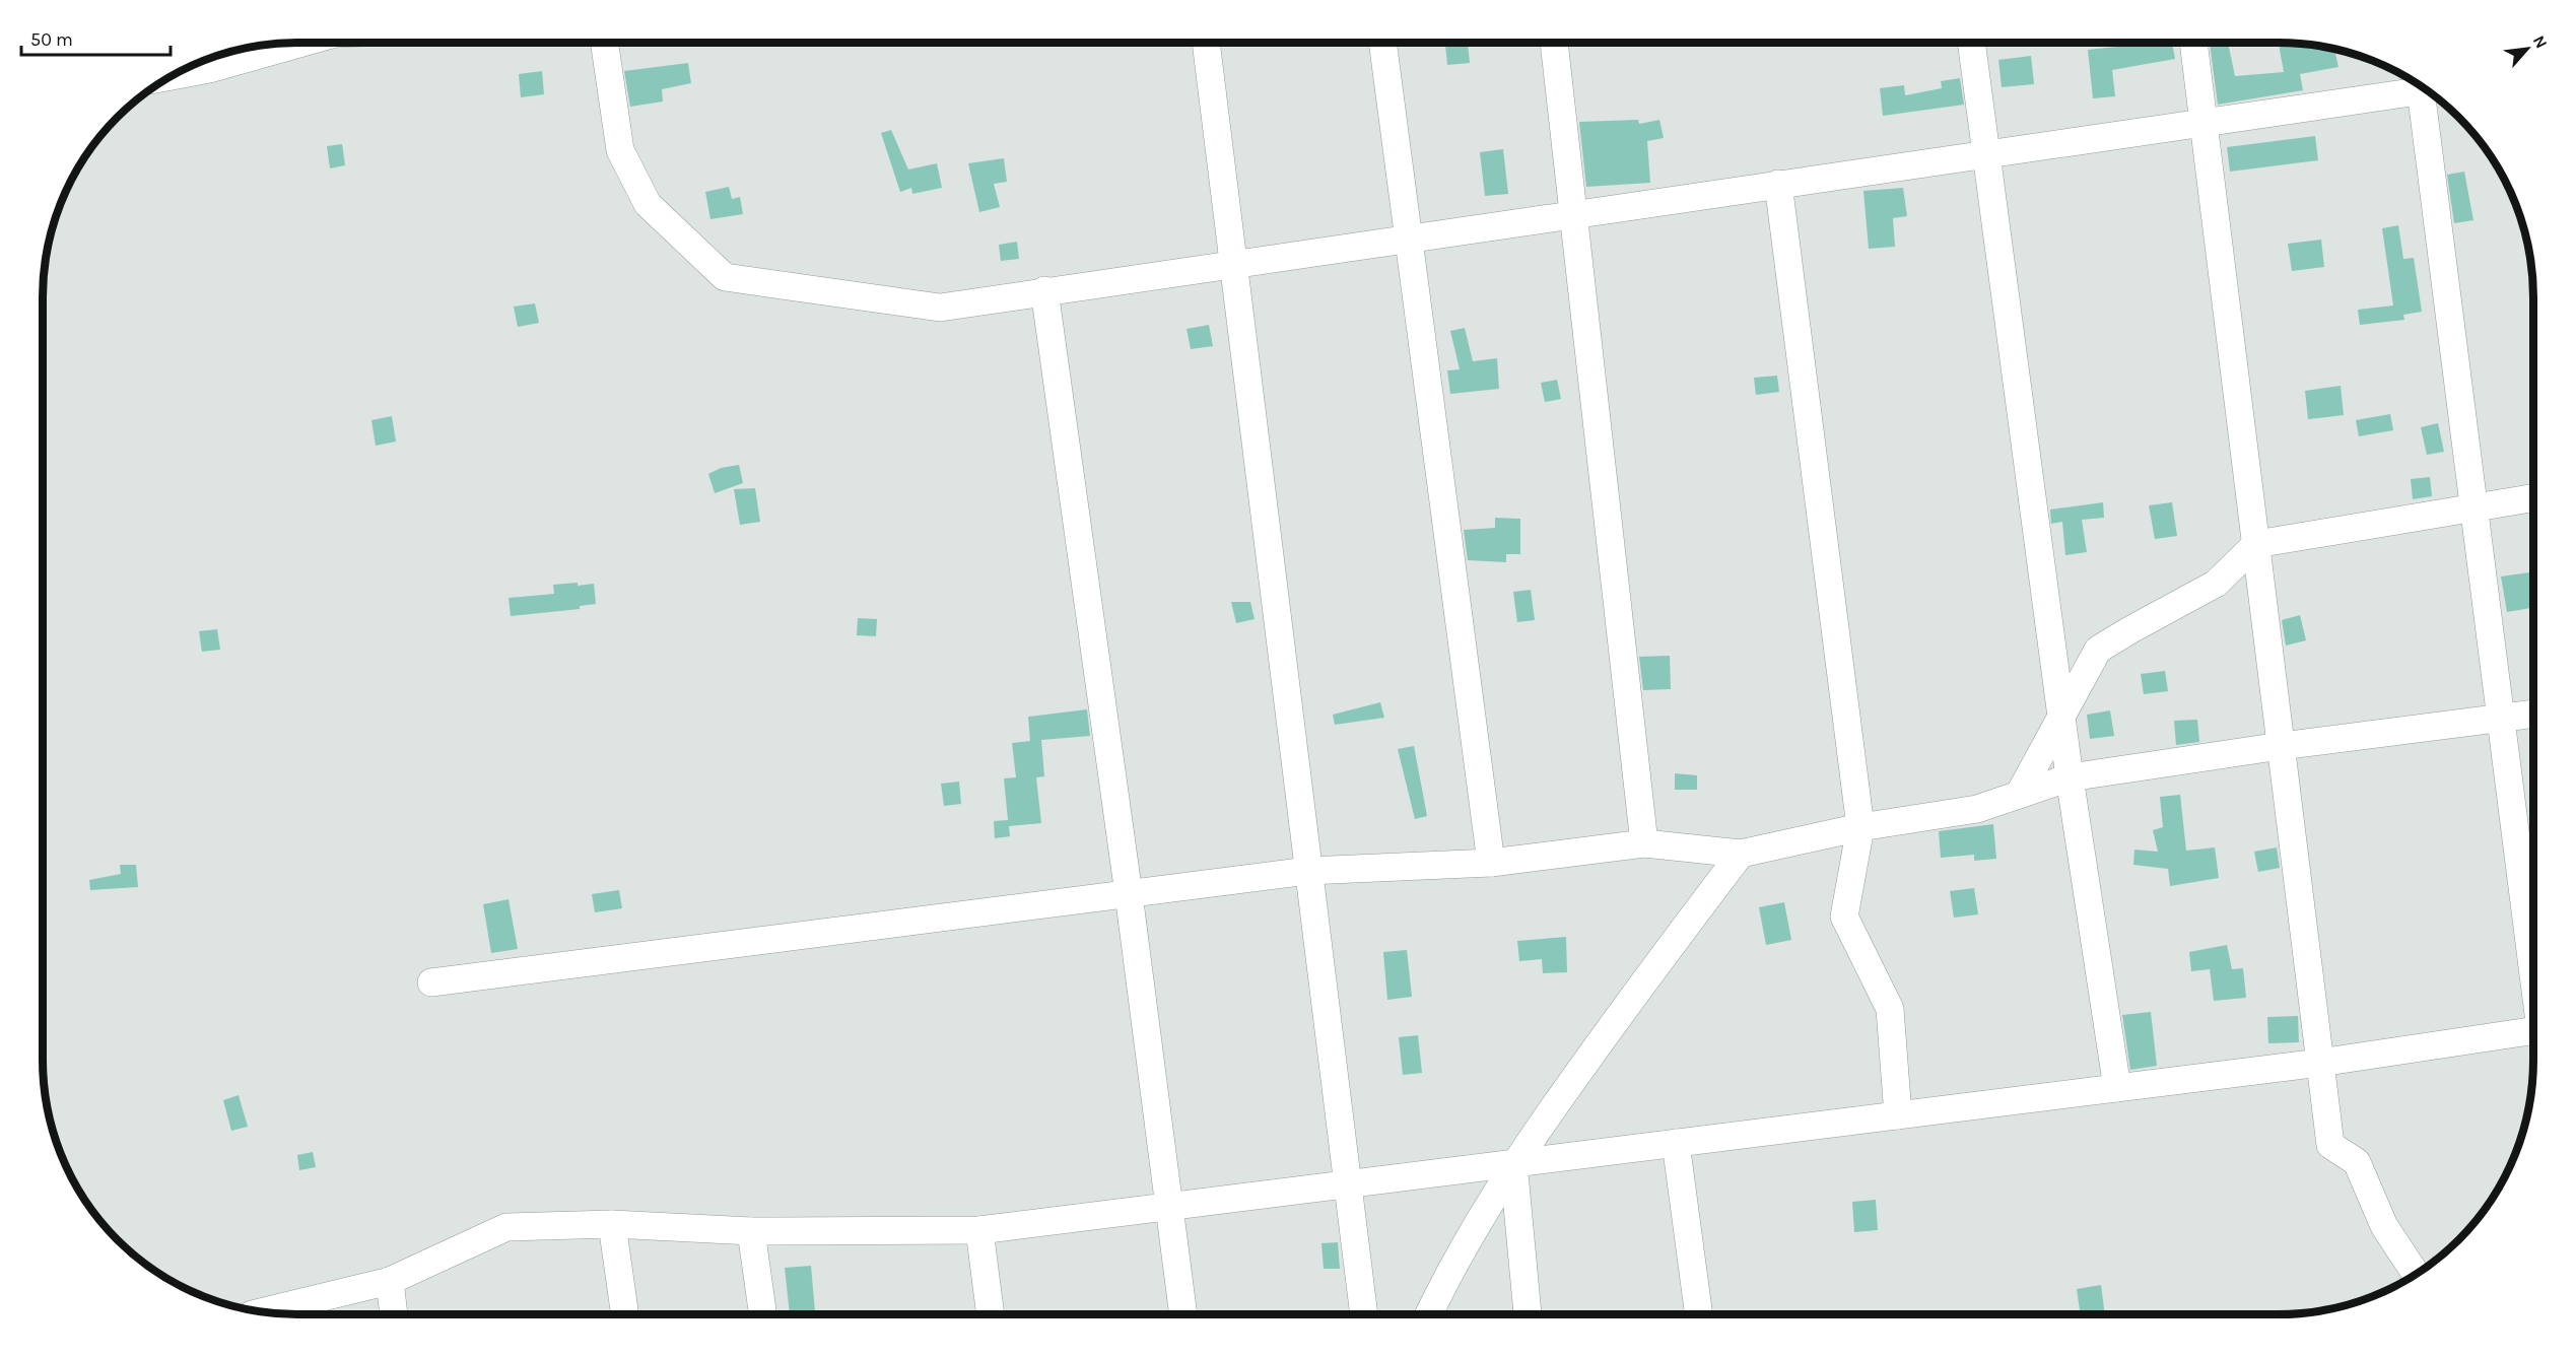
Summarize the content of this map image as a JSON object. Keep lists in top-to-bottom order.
{
  "scale_bar": "50 m",
  "north": "top right"
}
